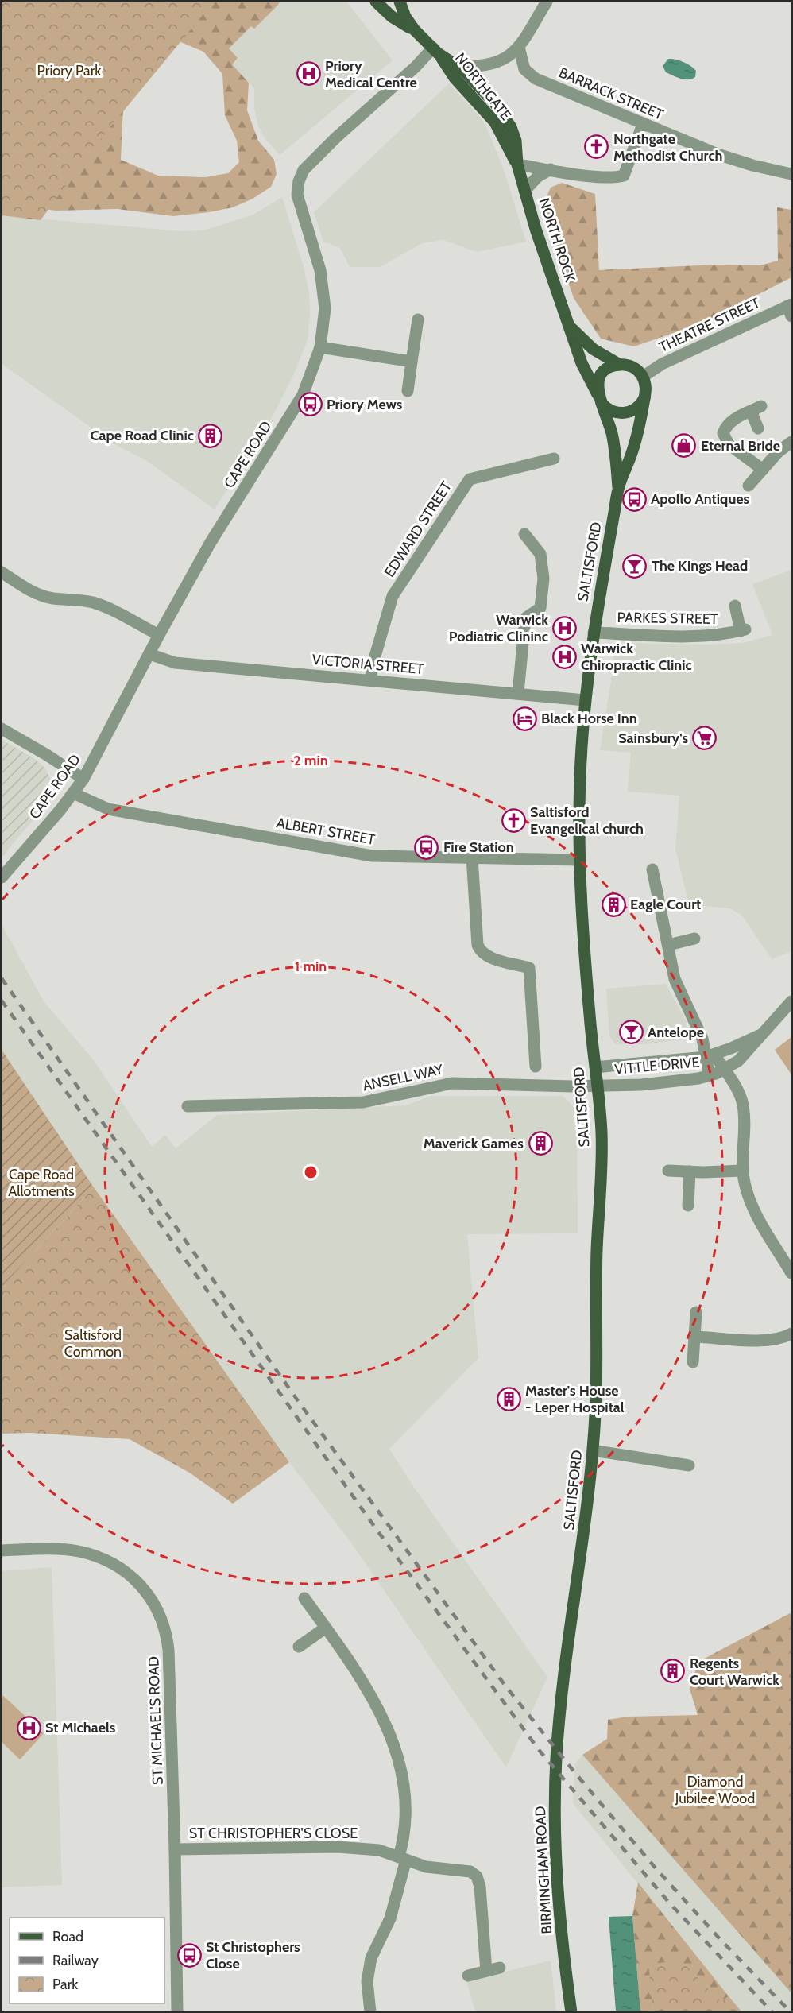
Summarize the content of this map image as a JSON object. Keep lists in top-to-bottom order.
{
  "streets": {
    "main road": [
      "NORTHGATE",
      "NORTH ROCK",
      "SALTISFORD",
      "BIRMINGHAM ROAD"
    ],
    "street": [
      "BARRACK STREET",
      "THEATRE STREET",
      "CAPE ROAD",
      "EDWARD STREET",
      "PARKES STREET",
      "VICTORIA STREET",
      "ALBERT STREET",
      "VITTLE DRIVE",
      "ANSELL WAY",
      "ST MICHAEL'S ROAD",
      "ST CHRISTOPHER'S CLOSE"
    ]
  },
  "crossings": [
    ["NORTHGATE", "NORTH ROCK"],
    ["NORTHGATE", "CAPE ROAD"],
    ["NORTH ROCK", "THEATRE STREET"],
    ["NORTH ROCK", "SALTISFORD"],
    ["CAPE ROAD", "VICTORIA STREET"],
    ["CAPE ROAD", "ALBERT STREET"],
    ["EDWARD STREET", "VICTORIA STREET"],
    ["SALTISFORD", "PARKES STREET"],
    ["SALTISFORD", "VICTORIA STREET"],
    ["SALTISFORD", "ALBERT STREET"],
    ["SALTISFORD", "VITTLE DRIVE"],
    ["SALTISFORD", "ANSELL WAY"],
    ["SALTISFORD", "BIRMINGHAM ROAD"],
    ["VITTLE DRIVE", "ANSELL WAY"],
    ["ST MICHAEL'S ROAD", "ST CHRISTOPHER'S CLOSE"]
  ],
  "parks": [
    "Priory Park",
    "Cape Road Allotments",
    "Saltisford Common",
    "Diamond Jubilee Wood"
  ],
  "places": {
    "hospital": [
      "Priory Medical Centre",
      "Warwick Podiatric Clininc",
      "Warwick Chiropractic Clinic",
      "St Michaels"
    ],
    "church": ["Northgate Methodist Church", "Saltisford Evangelical church"],
    "bus stop": [
      "Priory Mews",
      "Apollo Antiques",
      "Fire Station",
      "St Christophers Close"
    ],
    "building": [
      "Cape Road Clinic",
      "Eagle Court",
      "Maverick Games",
      "Master's House - Leper Hospital",
      "Regents Court Warwick"
    ],
    "shop": ["Eternal Bride"],
    "bar": ["The Kings Head", "Antelope"],
    "hotel": ["Black Horse Inn"],
    "supermarket": ["Sainsbury's"]
  },
  "legend": ["Road", "Railway", "Park"],
  "rings": ["2 min", "1 min"]
}
